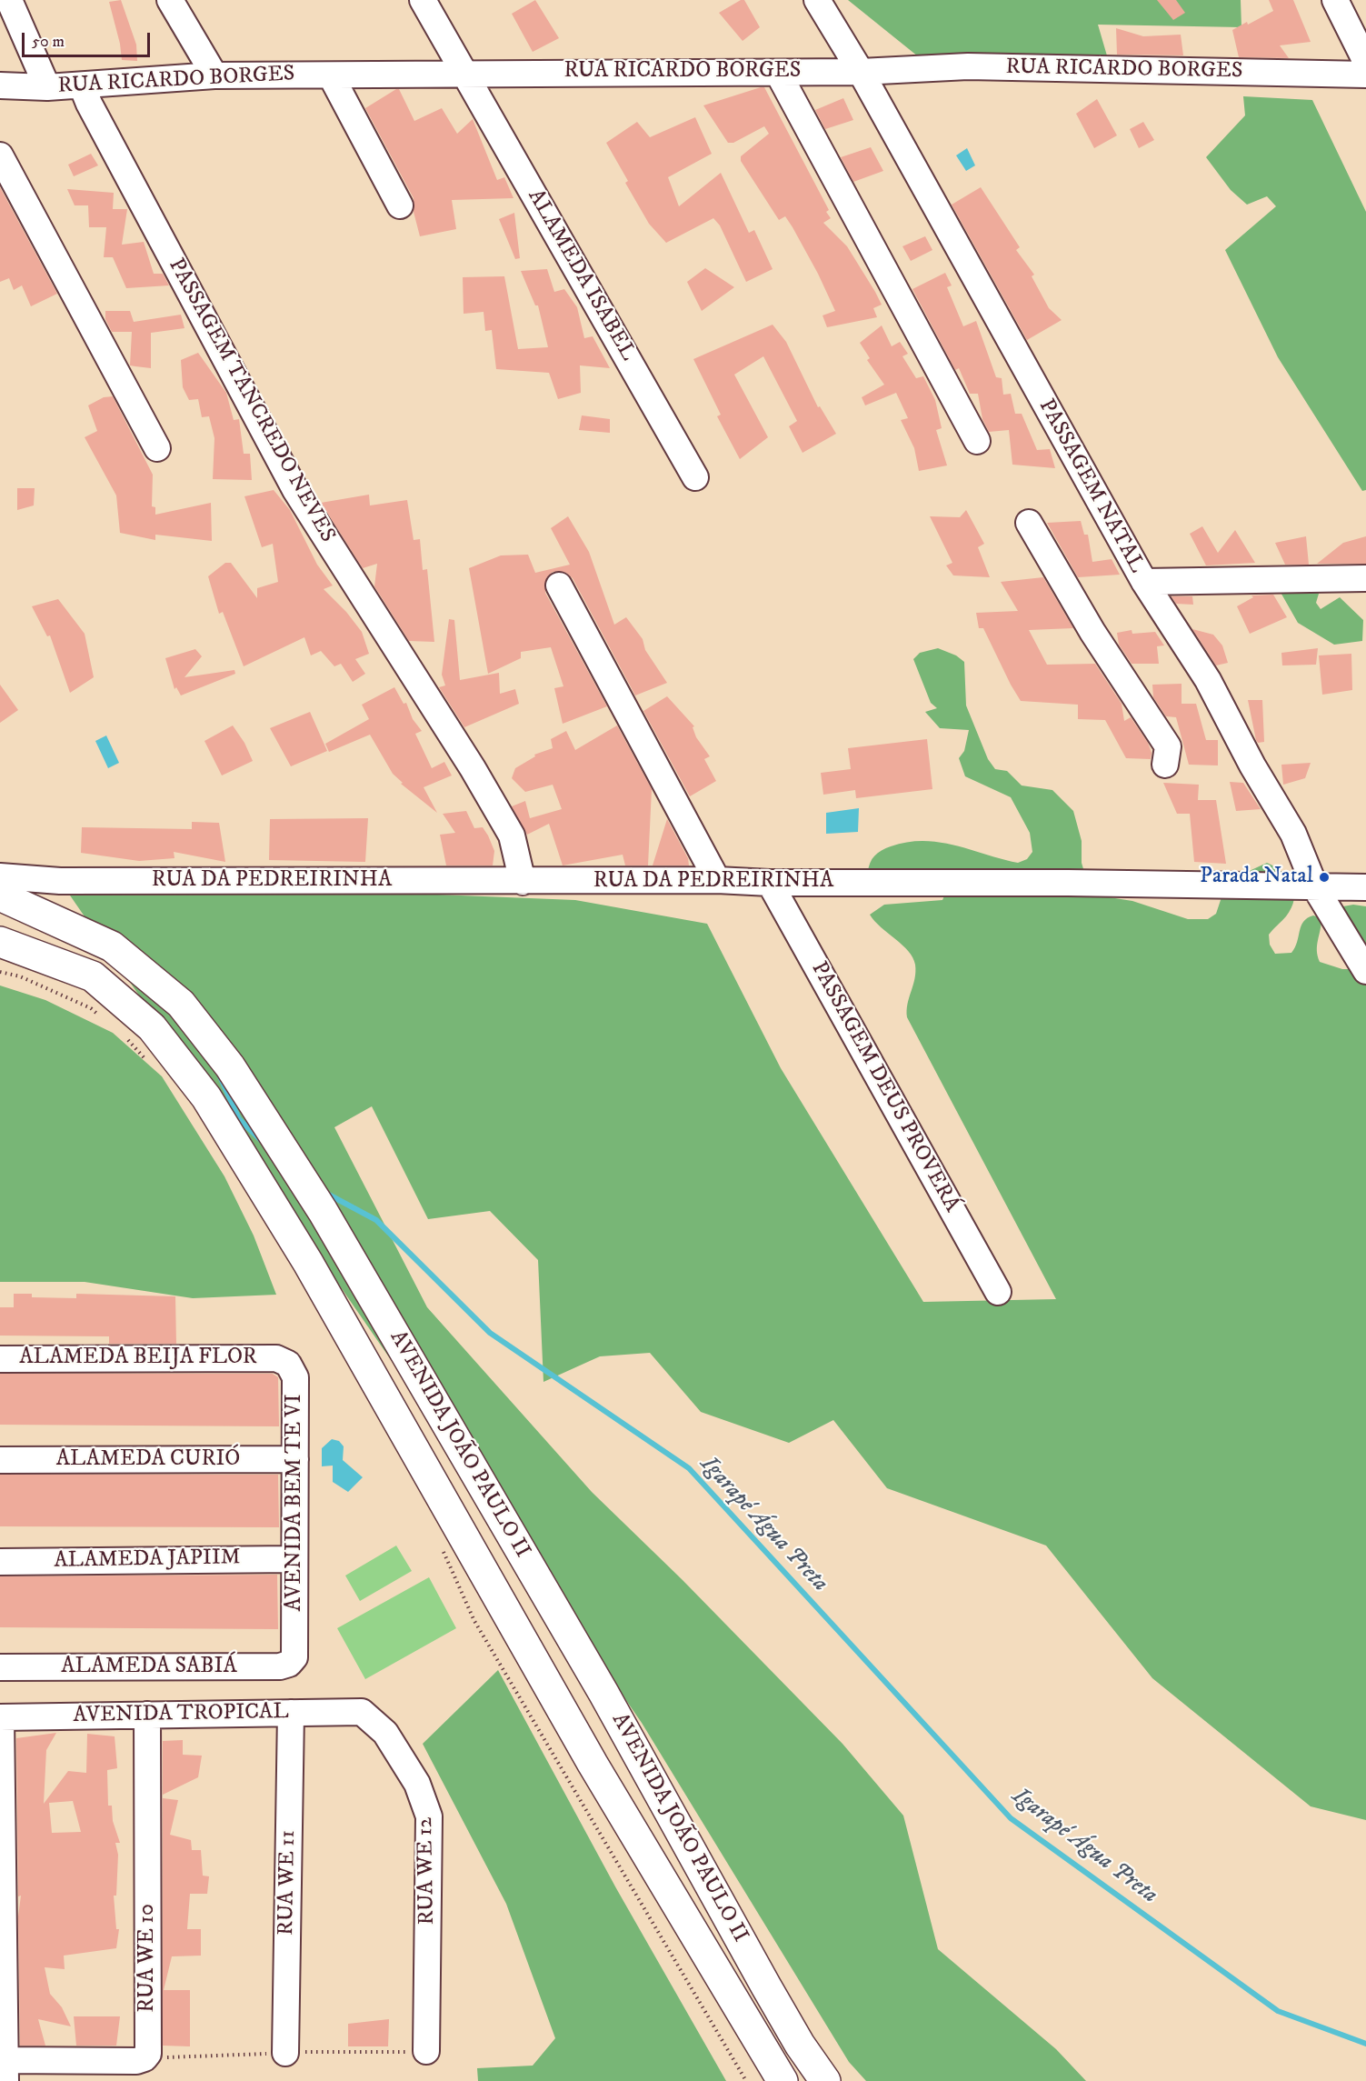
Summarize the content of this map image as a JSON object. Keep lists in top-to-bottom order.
{
  "streets": {
    "main road": ["AVENIDA JOÃO PAULO II"],
    "street": [
      "RUA RICARDO BORGES",
      "ALAMEDA ISABEL",
      "PASSAGEM TANCREDO NEVES",
      "PASSAGEM NATAL",
      "RUA DA PEDREIRINHA",
      "PASSAGEM DEUS PROVERÁ",
      "ALAMEDA BEIJA FLOR",
      "ALAMEDA CURIÓ",
      "AVENIDA BEM TE VI",
      "ALAMEDA JAPIIM",
      "ALAMEDA SABIÁ",
      "AVENIDA TROPICAL",
      "RUA WE 12",
      "RUA WE 11",
      "RUA WE 10"
    ]
  },
  "crossings": [
    ["RUA RICARDO BORGES", "ALAMEDA ISABEL"],
    ["RUA RICARDO BORGES", "PASSAGEM TANCREDO NEVES"],
    ["RUA RICARDO BORGES", "PASSAGEM NATAL"],
    ["PASSAGEM TANCREDO NEVES", "RUA DA PEDREIRINHA"],
    ["PASSAGEM NATAL", "RUA DA PEDREIRINHA"],
    ["RUA DA PEDREIRINHA", "PASSAGEM DEUS PROVERÁ"],
    ["ALAMEDA BEIJA FLOR", "AVENIDA BEM TE VI"],
    ["ALAMEDA CURIÓ", "AVENIDA BEM TE VI"],
    ["AVENIDA BEM TE VI", "ALAMEDA JAPIIM"],
    ["AVENIDA BEM TE VI", "ALAMEDA SABIÁ"],
    ["AVENIDA TROPICAL", "RUA WE 12"],
    ["AVENIDA TROPICAL", "RUA WE 11"],
    ["AVENIDA TROPICAL", "RUA WE 10"]
  ],
  "water": ["Igarapé Água Preta"],
  "places": ["Parada Natal"],
  "scale_bar": "50 m"
}
